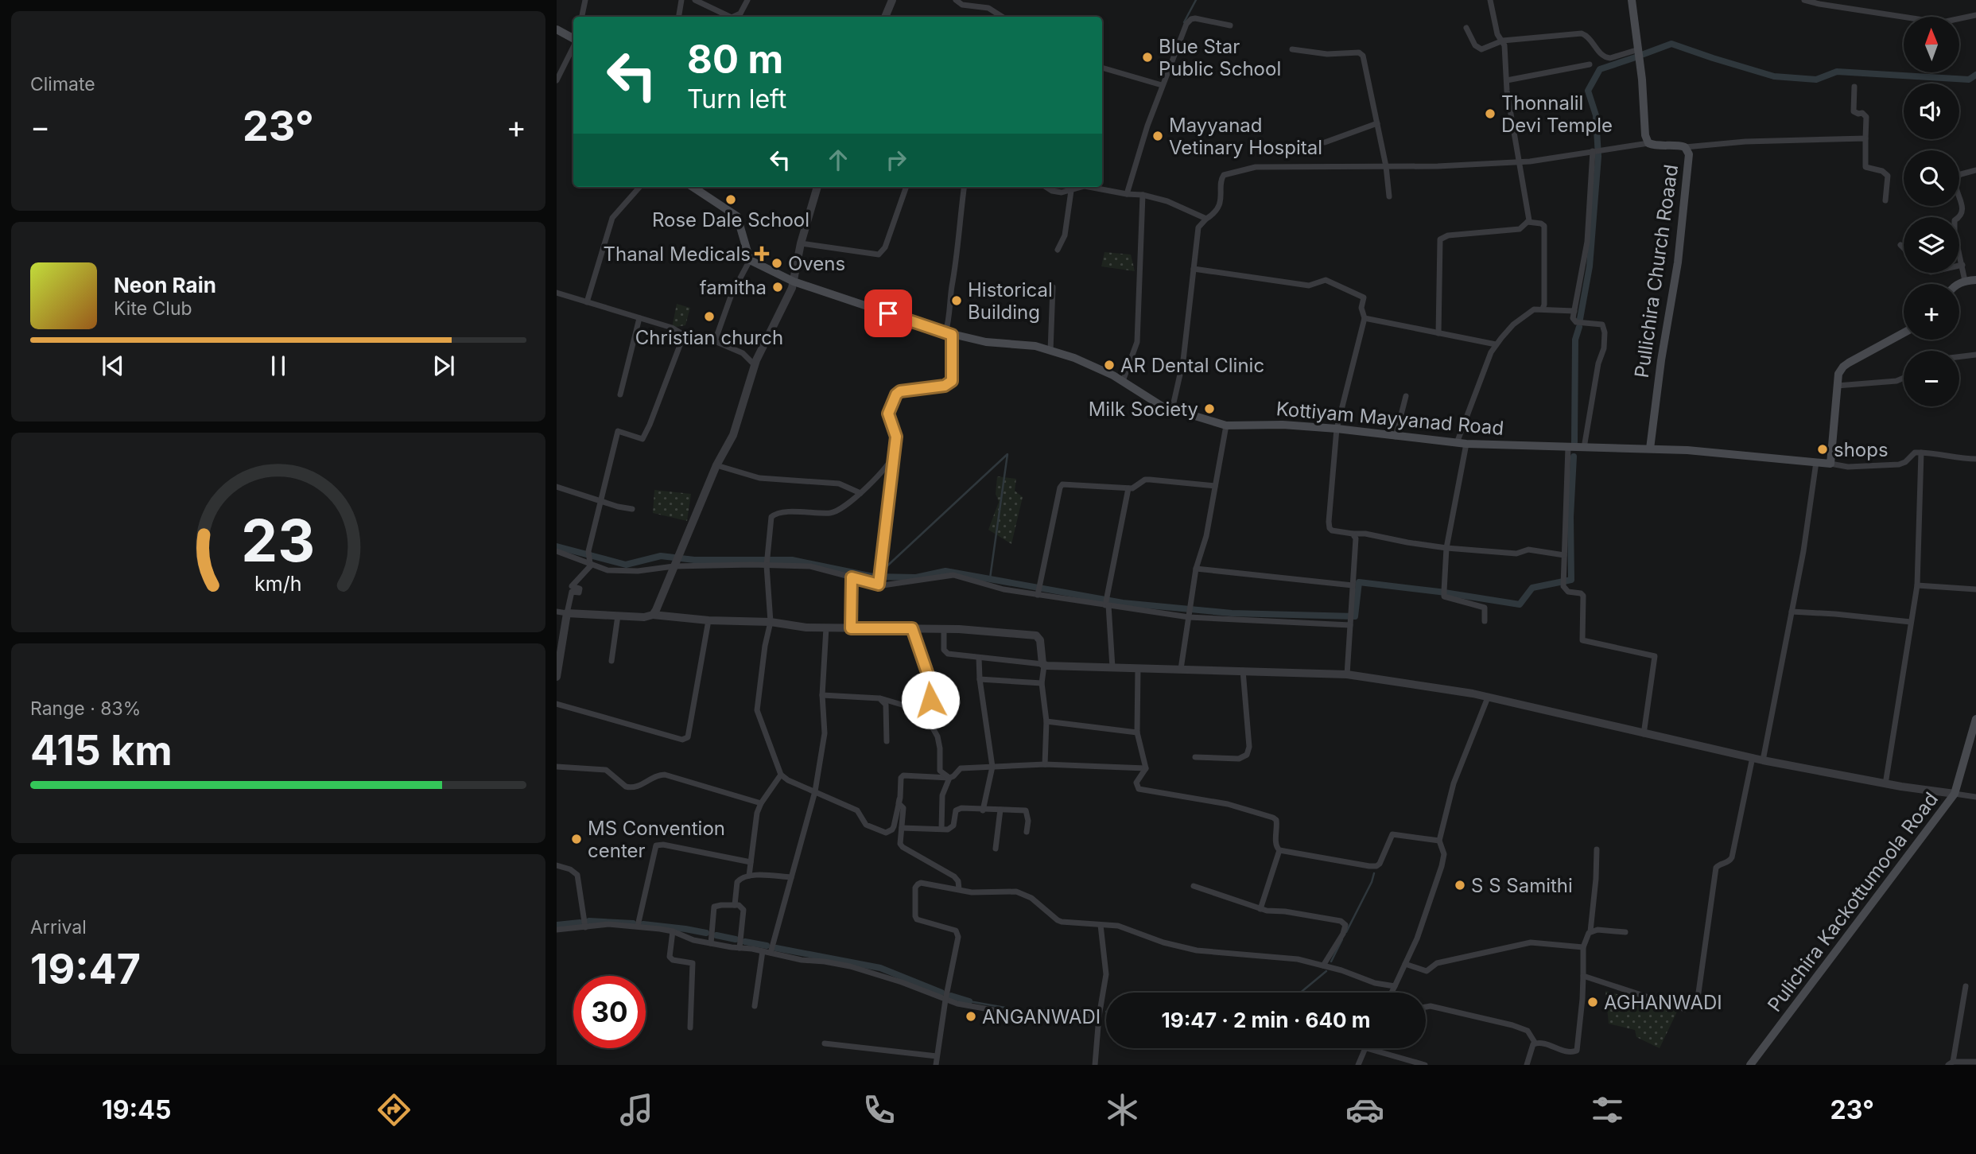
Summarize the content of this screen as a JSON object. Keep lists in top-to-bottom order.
{
  "streets": {
    "main road": ["Pullichira Church Roaad", "Kottiyam Mayyanad Road", "Pulichira Kackottumoola Road"]
  },
  "crossings": [
    ["Pullichira Church Roaad", "Kottiyam Mayyanad Road"]
  ],
  "places": {
    "other": [
      "Blue Star Public School",
      "Thonnalil Devi Temple",
      "Mayyanad Vetinary Hospital",
      "Rose Dale School",
      "Ovens",
      "famitha",
      "Historical Building",
      "Christian church",
      "AR Dental Clinic",
      "Milk Society",
      "shops",
      "MS Convention center",
      "S S Samithi",
      "AGHANWADI",
      "ANGANWADI"
    ],
    "health": ["Thanal Medicals"]
  },
  "north": "top",
  "page": {
    "tile": [
      "Climate",
      ["Range · 83%", "415 km"],
      ["Arrival", "19:47"]
    ],
    "map_buttons": ["+", "−"],
    "turn": ["80 m", "Turn left"],
    "heat": ["−", "23°", "+"],
    "song": ["Neon Rain", "Kite Club"],
    "limit": "30",
    "trip": "19:47 · 2 min · 640 m",
    "tabs": ["19:45", "23°"],
    "gauge": ["23", "km/h"]
  }
}
